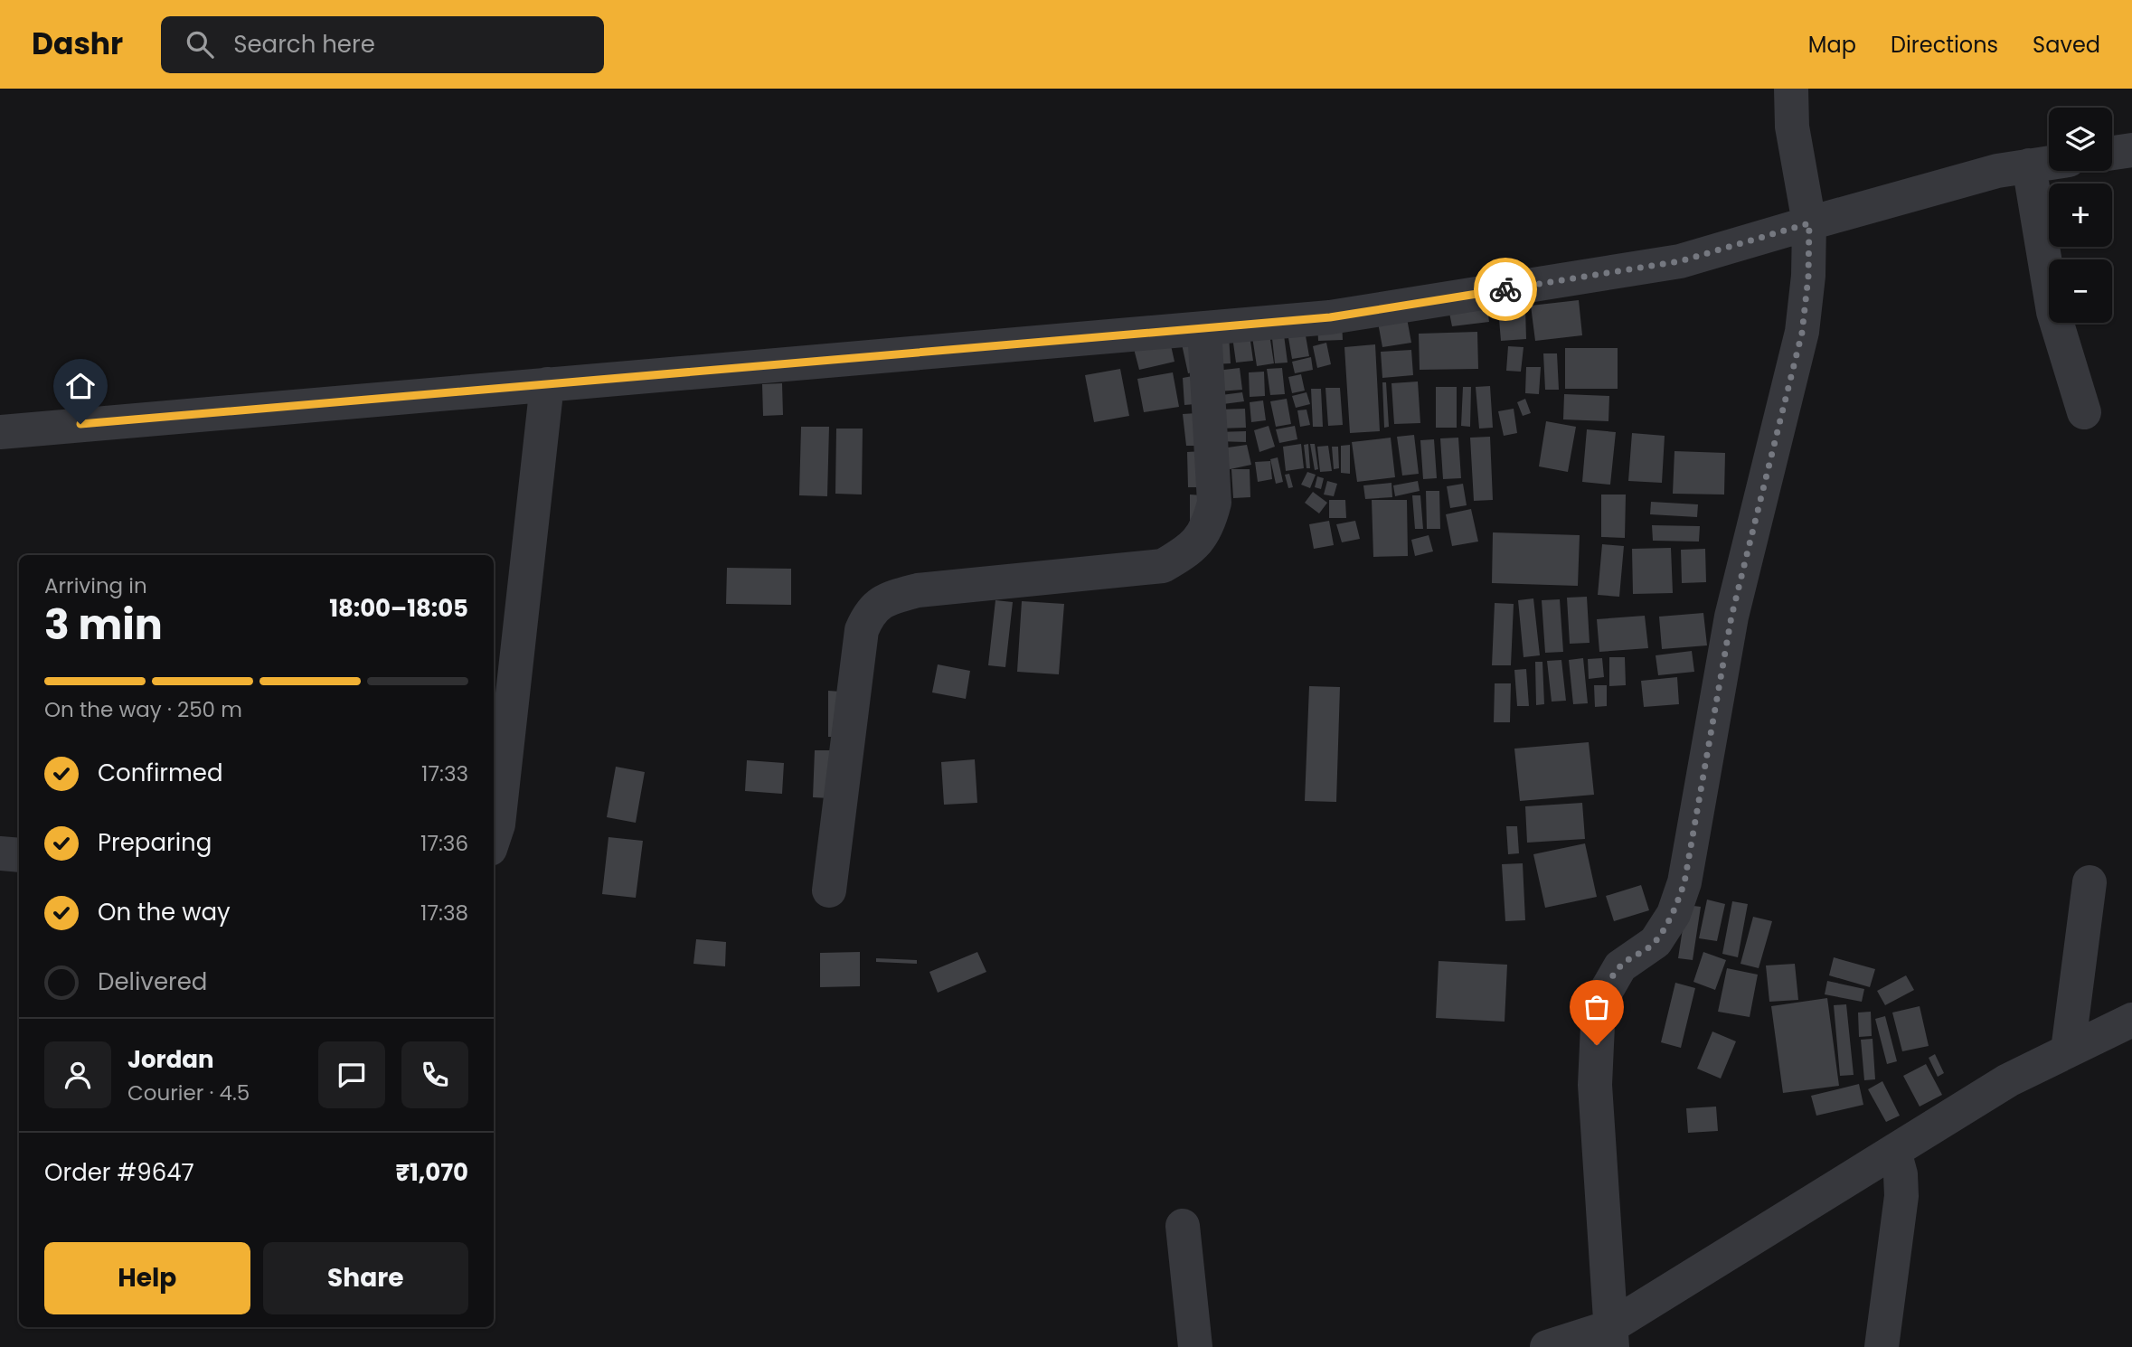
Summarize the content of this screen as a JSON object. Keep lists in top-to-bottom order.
{
  "page": {
    "header": "Dashr",
    "search": "Search here",
    "nav": ["Map", "Directions", "Saved"],
    "map_buttons": ["+", "−"],
    "heading": ["3 min", "Arriving in", "18:00–18:05"],
    "panel": [
      "Jordan",
      "Courier · 4.5",
      "Order #9647",
      "₹1,070"
    ],
    "bar": "On the way · 250 m",
    "list": [
      ["Confirmed", "17:33"],
      ["Preparing", "17:36"],
      ["On the way", "17:38"],
      "Delivered"
    ],
    "buttons": ["Help", "Share"]
  }
}
